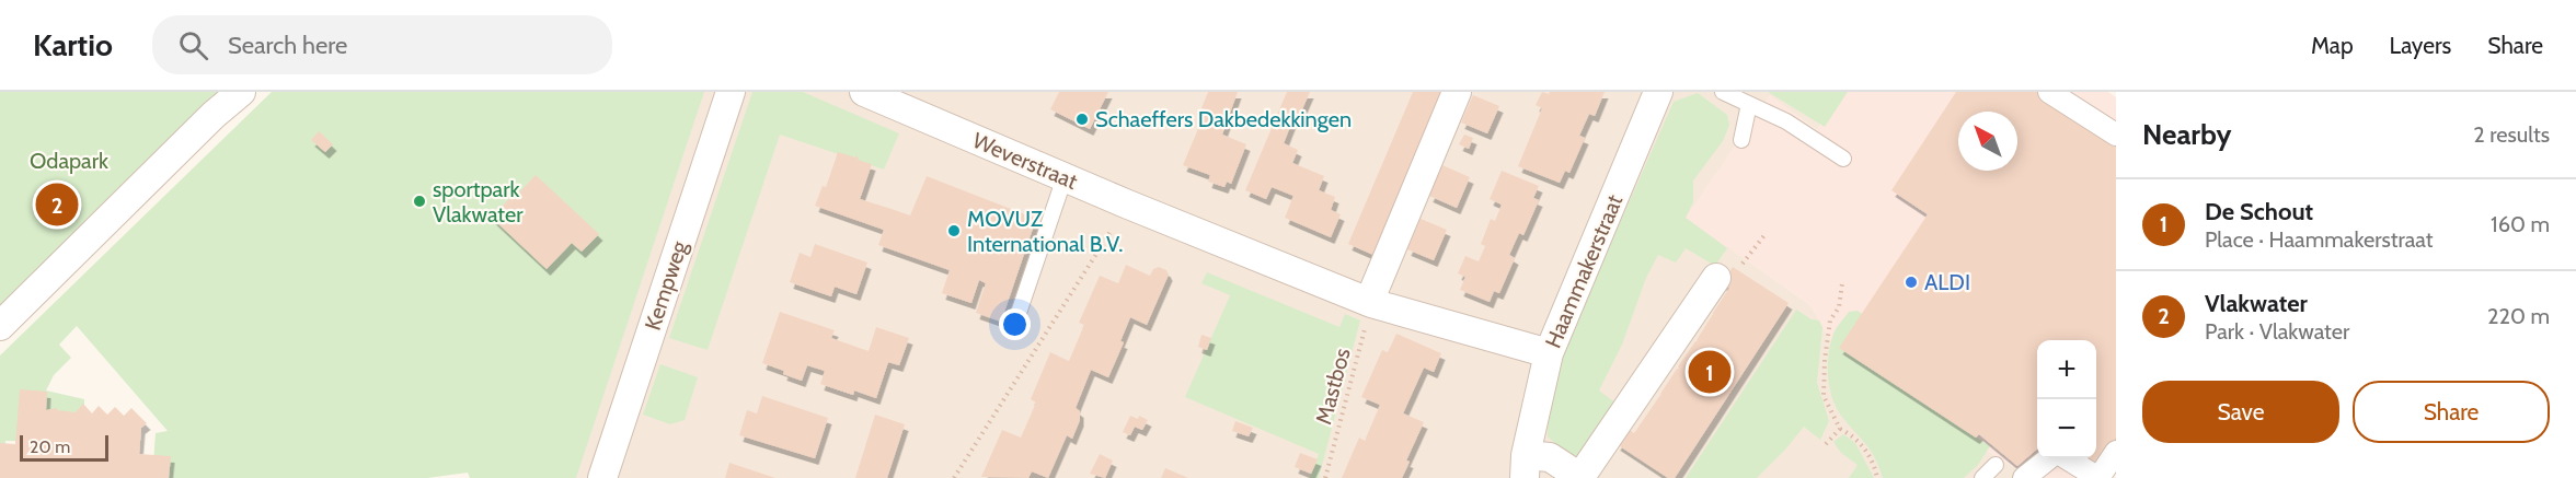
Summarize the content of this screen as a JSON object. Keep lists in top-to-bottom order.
{
  "streets": {
    "street": ["Weverstraat", "Haammakerstraat", "Kempweg"],
    "path": ["Mastbos"]
  },
  "crossings": [
    ["Weverstraat", "Haammakerstraat"],
    ["Weverstraat", "Mastbos"]
  ],
  "parks": ["Odapark"],
  "places": [
    "Schaeffers Dakbedekkingen",
    "sportpark Vlakwater",
    "MOVUZ International B.V.",
    "ALDI"
  ],
  "scale_bar": "20 m",
  "north": "top left",
  "page": {
    "header": "Kartio",
    "search": "Search here",
    "nav": ["Map", "Layers", "Share"],
    "heading": ["Nearby", "2 results"],
    "list": [
      {
        "mark": "1",
        "name": "De Schout",
        "note": "Place · Haammakerstraat",
        "value": "160 m"
      },
      {
        "mark": "2",
        "name": "Vlakwater",
        "note": "Park · Vlakwater",
        "value": "220 m"
      }
    ],
    "pins": ["2", "1"],
    "map_buttons": ["+", "−"],
    "buttons": ["Save", "Share"],
    "scale": "20 m"
  }
}
